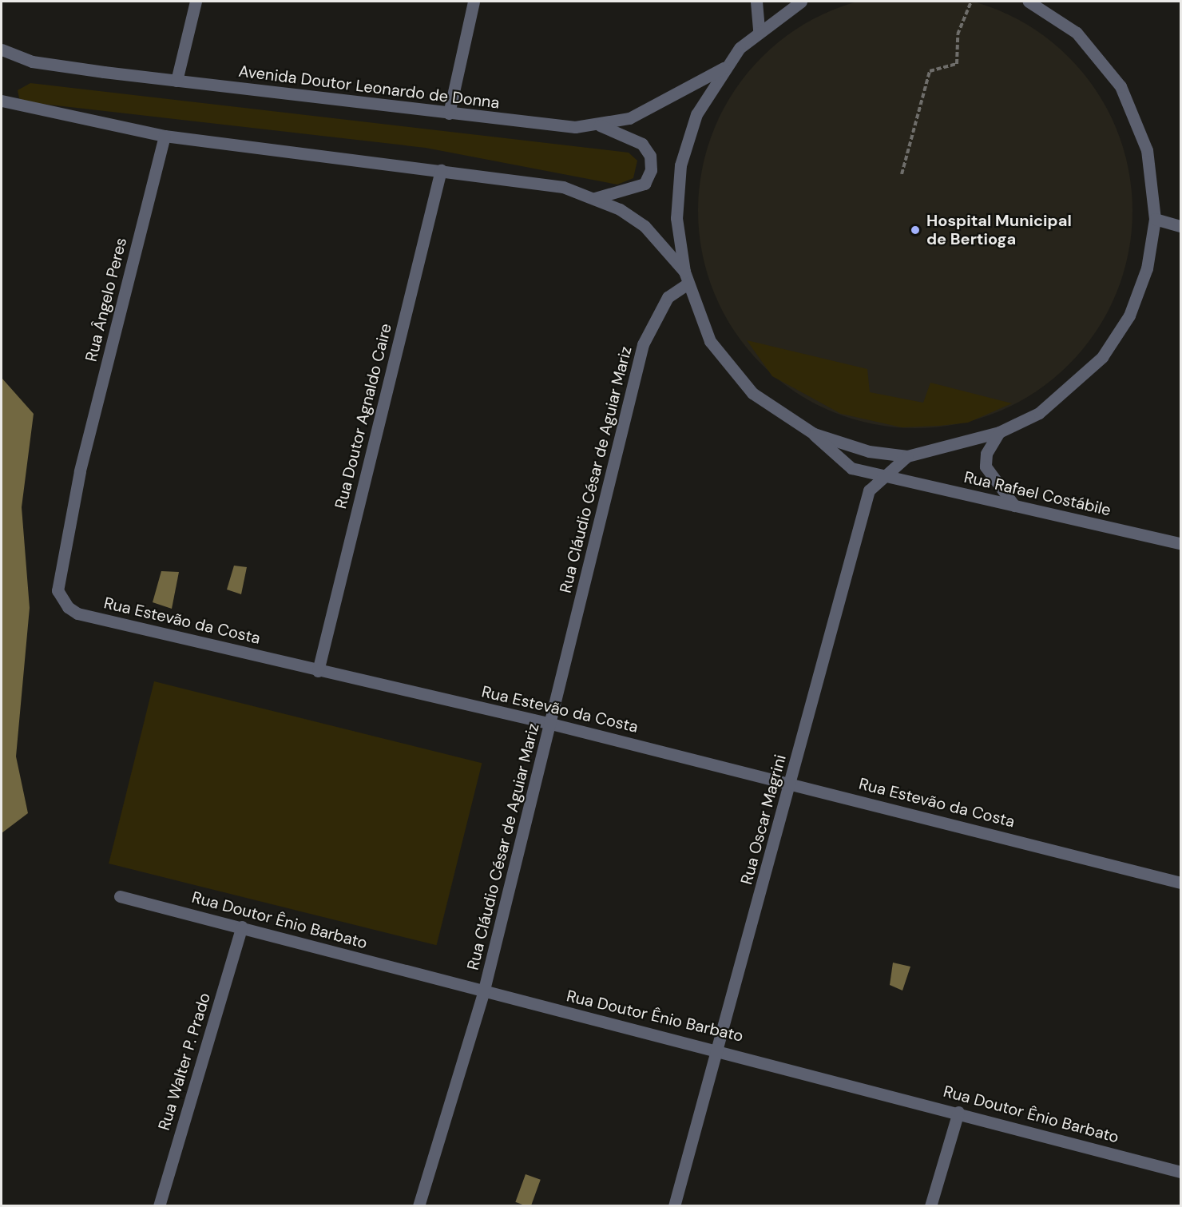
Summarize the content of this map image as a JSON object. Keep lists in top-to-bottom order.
{
  "streets": {
    "street": [
      "Avenida Doutor Leonardo de Donna",
      "Rua Ângelo Peres",
      "Rua Doutor Agnaldo Caire",
      "Rua Cláudio César de Aguiar Mariz",
      "Rua Rafael Costábile",
      "Rua Estevão da Costa",
      "Rua Oscar Magrini",
      "Rua Doutor Ênio Barbato",
      "Rua Walter P. Prado"
    ]
  },
  "crossings": [
    ["Rua Ângelo Peres", "Rua Estevão da Costa"],
    ["Rua Doutor Agnaldo Caire", "Rua Estevão da Costa"],
    ["Rua Cláudio César de Aguiar Mariz", "Rua Estevão da Costa"],
    ["Rua Cláudio César de Aguiar Mariz", "Rua Doutor Ênio Barbato"],
    ["Rua Rafael Costábile", "Rua Oscar Magrini"],
    ["Rua Estevão da Costa", "Rua Oscar Magrini"],
    ["Rua Oscar Magrini", "Rua Doutor Ênio Barbato"],
    ["Rua Doutor Ênio Barbato", "Rua Walter P. Prado"]
  ],
  "places": ["Hospital Municipal de Bertioga"]
}
